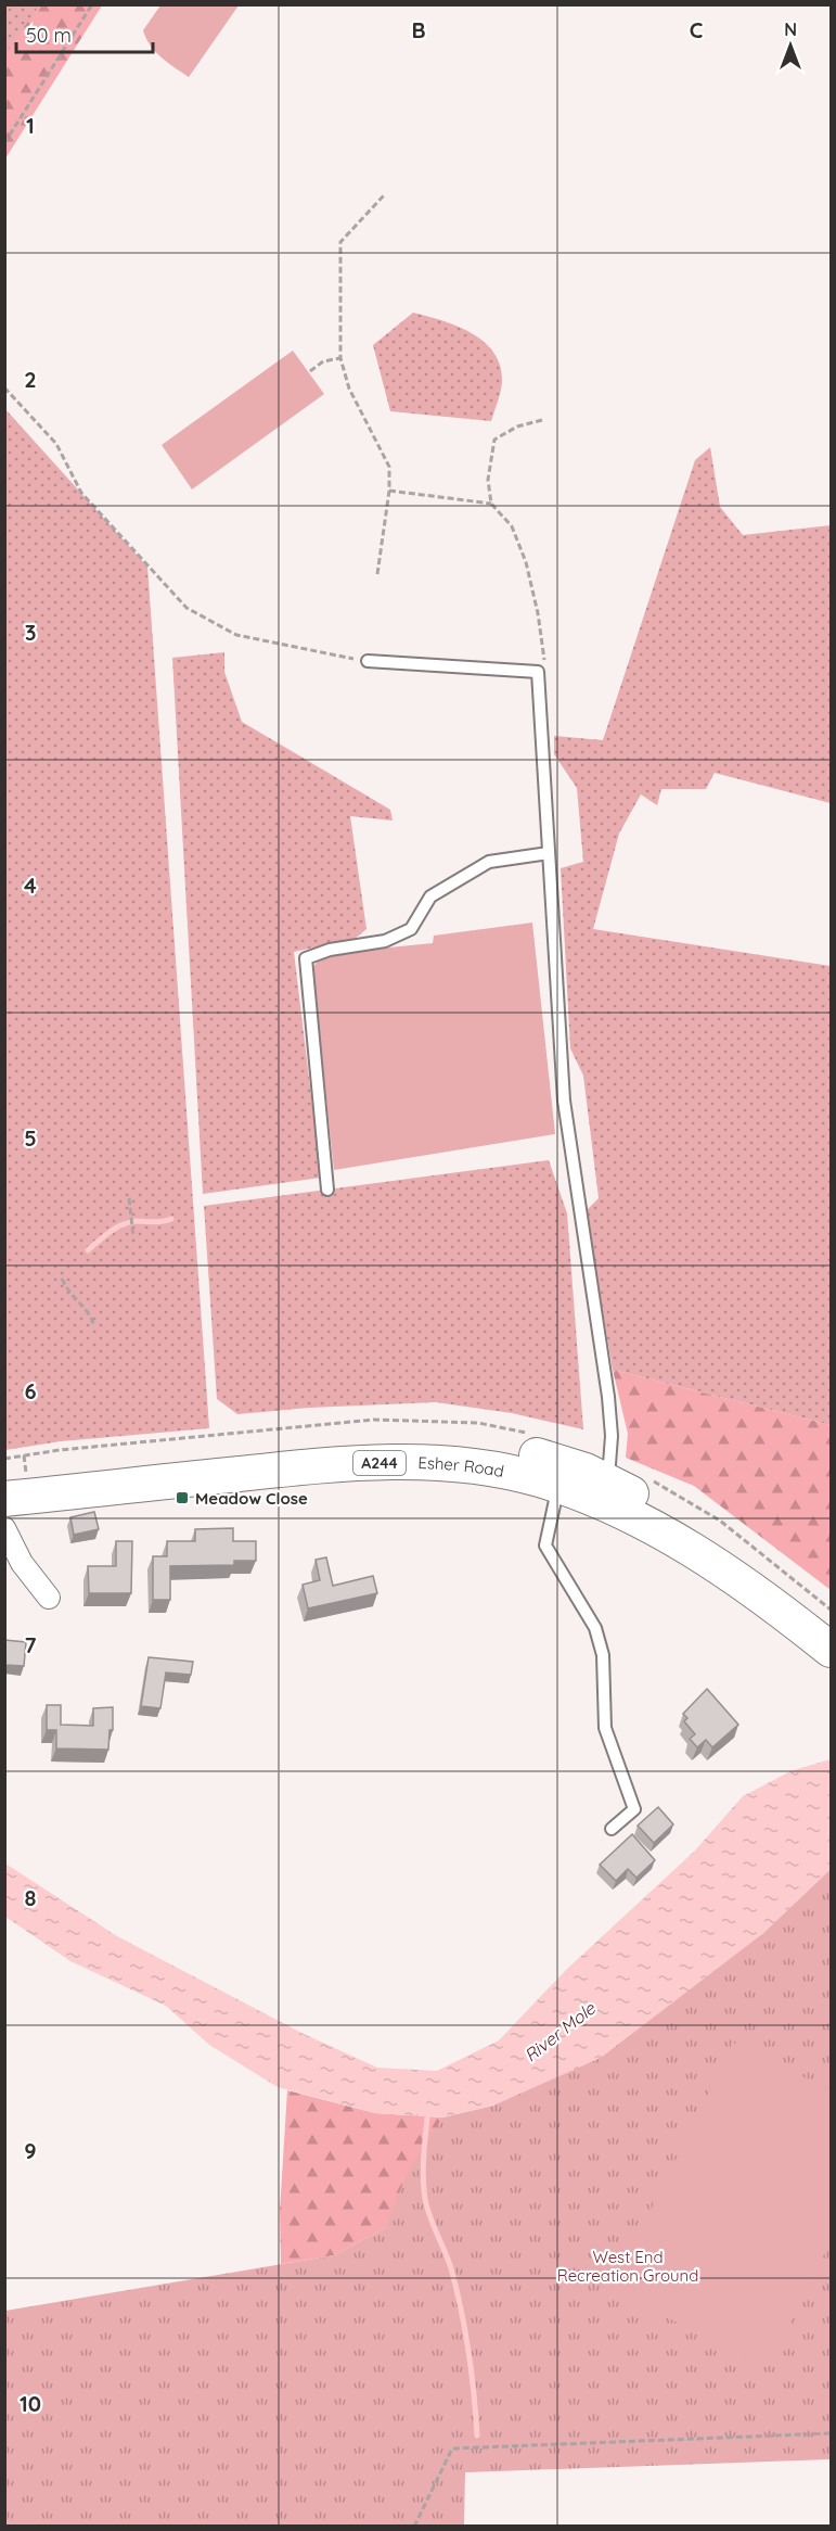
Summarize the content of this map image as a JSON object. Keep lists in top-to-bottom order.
{
  "streets": {
    "main road": ["A244", "Esher Road"]
  },
  "water": ["River Mole"],
  "parks": ["West End Recreation Ground"],
  "places": {
    "transit": ["Meadow Close"]
  },
  "scale_bar": "50 m",
  "north": "top",
  "grid": {
    "columns": ["B", "C"],
    "rows": [
      "1",
      "2",
      "3",
      "4",
      "5",
      "6",
      "7",
      "8",
      "9",
      "10"
    ]
  }
}
